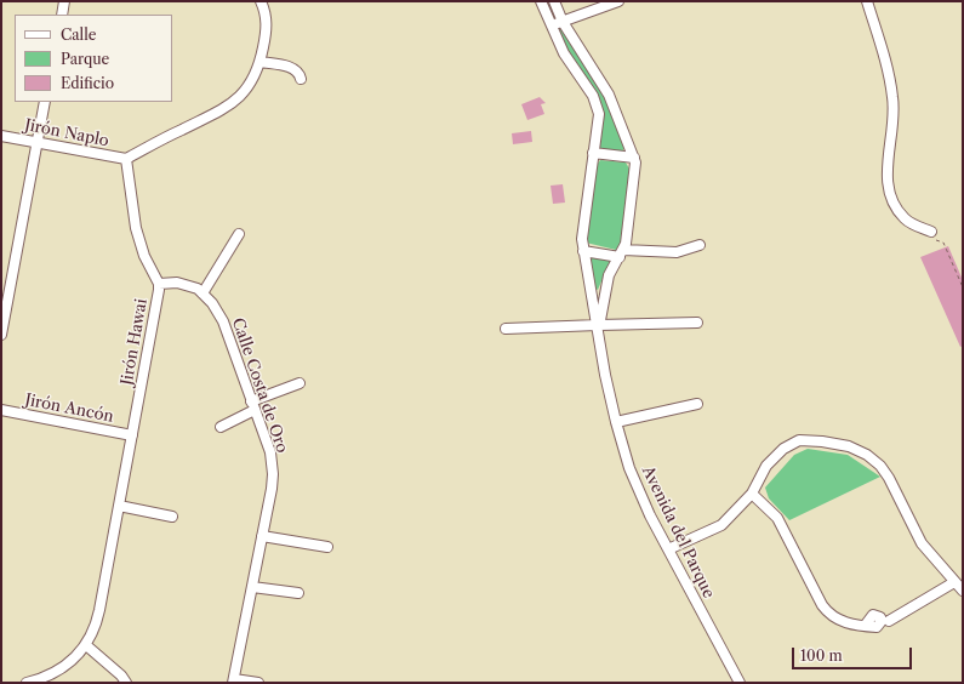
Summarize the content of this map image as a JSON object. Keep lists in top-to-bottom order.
{
  "streets": {
    "street": [
      "Jirón Naplo",
      "Jirón Hawai",
      "Calle Costa de Oro",
      "Jirón Ancón",
      "Avenida del Parque"
    ]
  },
  "crossings": [
    ["Jirón Naplo", "Jirón Hawai"],
    ["Jirón Hawai", "Calle Costa de Oro"],
    ["Jirón Hawai", "Jirón Ancón"]
  ],
  "legend": ["Calle", "Parque", "Edificio"],
  "scale_bar": "100 m"
}
